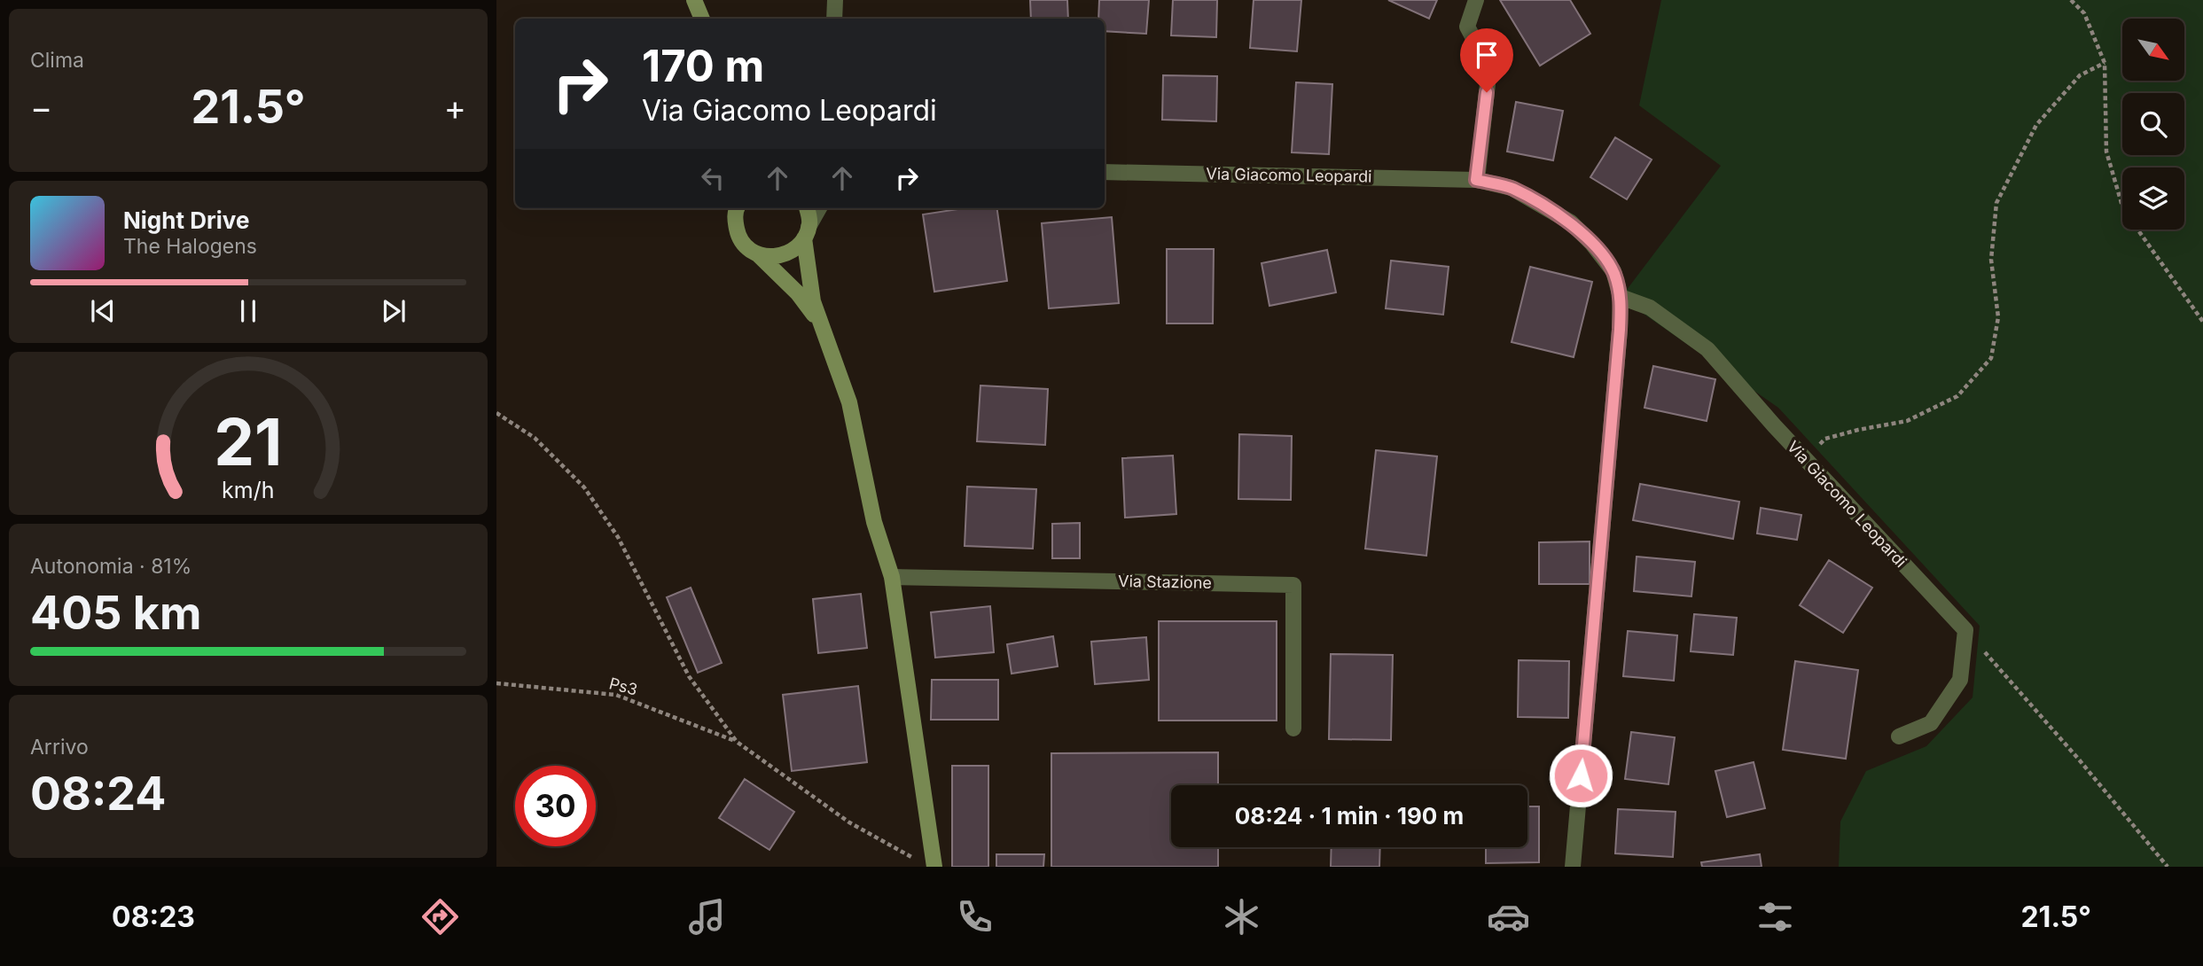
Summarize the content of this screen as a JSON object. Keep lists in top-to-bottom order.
{
  "streets": {
    "street": ["Via Giacomo Leopardi", "Via Stazione"],
    "path": ["Ps3"]
  },
  "north": "bottom right",
  "page": {
    "tile": [
      "Clima",
      ["Autonomia · 81%", "405 km"],
      ["Arrivo", "08:24"]
    ],
    "turn": ["170 m", "Via Giacomo Leopardi"],
    "heat": ["−", "21.5°", "+"],
    "song": ["Night Drive", "The Halogens"],
    "limit": "30",
    "trip": "08:24 · 1 min · 190 m",
    "tabs": ["08:23", "21.5°"],
    "gauge": ["21", "km/h"]
  }
}
